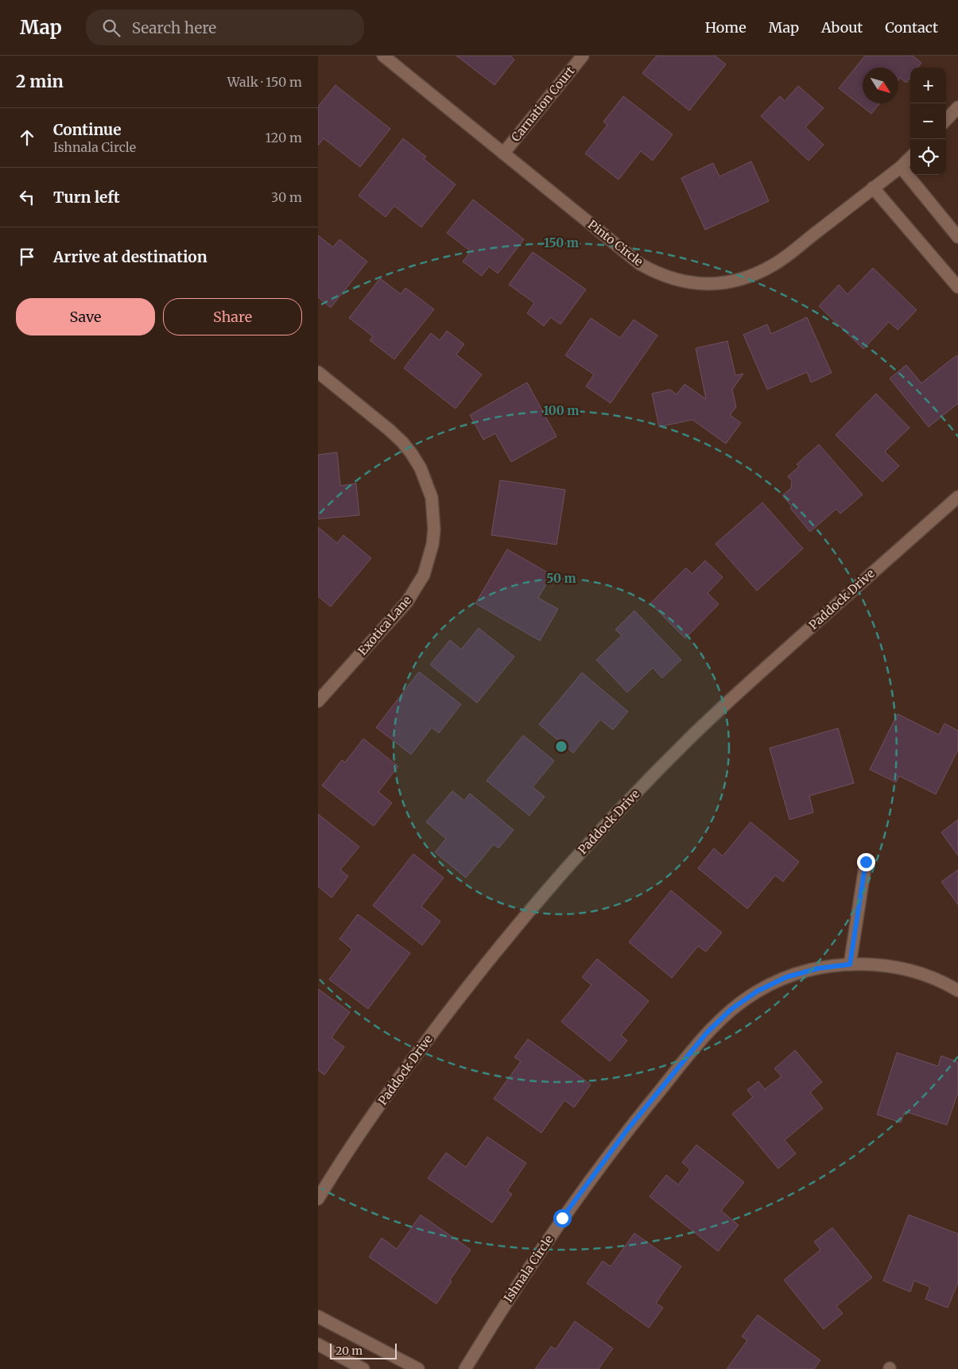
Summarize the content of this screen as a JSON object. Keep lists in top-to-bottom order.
{
  "streets": {
    "street": [
      "Carnation Court",
      "Pinto Circle",
      "Paddock Drive",
      "Exotica Lane",
      "Ishnala Circle"
    ]
  },
  "crossings": [
    ["Carnation Court", "Pinto Circle"]
  ],
  "scale_bar": "20 m",
  "north": "bottom right",
  "page": {
    "header": "Map",
    "search": "Search here",
    "nav": [
      "Home",
      "Map",
      "About",
      "Contact"
    ],
    "heading": ["2 min", "Walk · 150 m"],
    "map_buttons": ["+", "−"],
    "list": [
      ["Continue", "Ishnala Circle", "120 m"],
      ["Turn left", "30 m"],
      "Arrive at destination"
    ],
    "buttons": ["Save", "Share"],
    "scale": "20 m"
  },
  "rings": ["150 m", "100 m", "50 m"]
}
